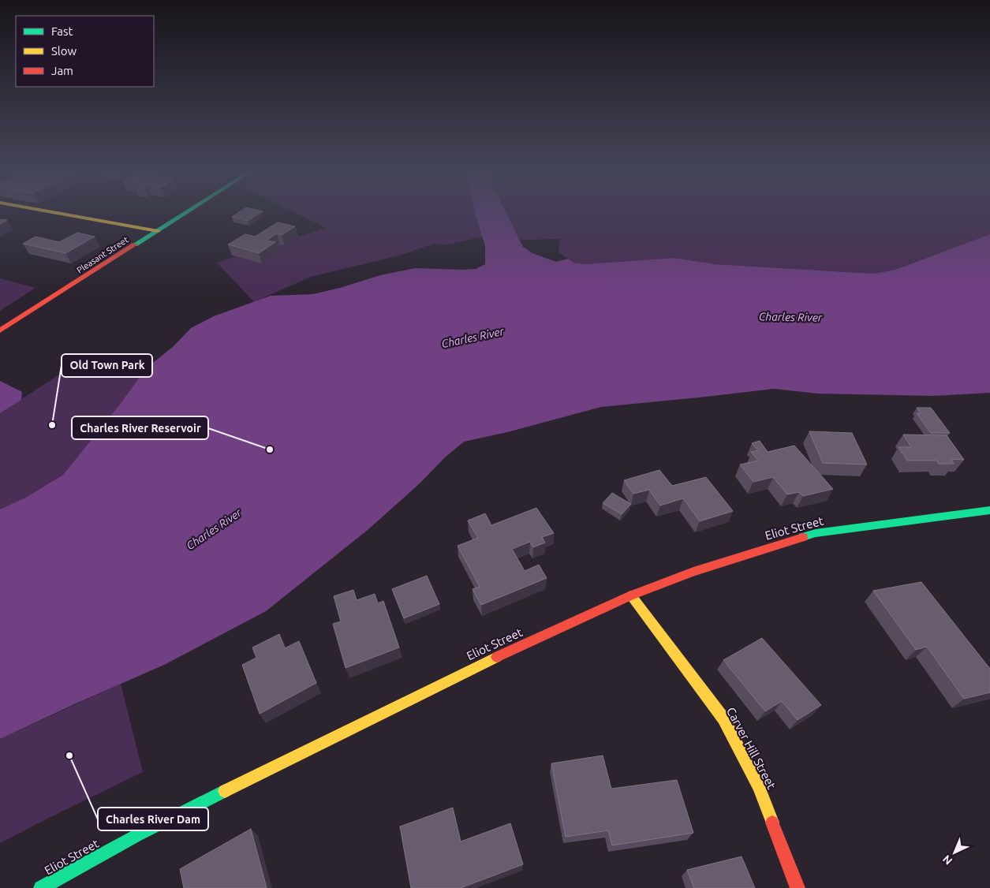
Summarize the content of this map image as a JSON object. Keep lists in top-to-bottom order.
{
  "streets": {
    "main road": ["Pleasant Street", "Eliot Street", "Carver Hill Street"]
  },
  "crossings": [
    ["Eliot Street", "Carver Hill Street"]
  ],
  "water": ["Charles River"],
  "places": ["Old Town Park", "Charles River Reservoir", "Charles River Dam"],
  "legend": ["Fast", "Slow", "Jam"],
  "north": "bottom left"
}
